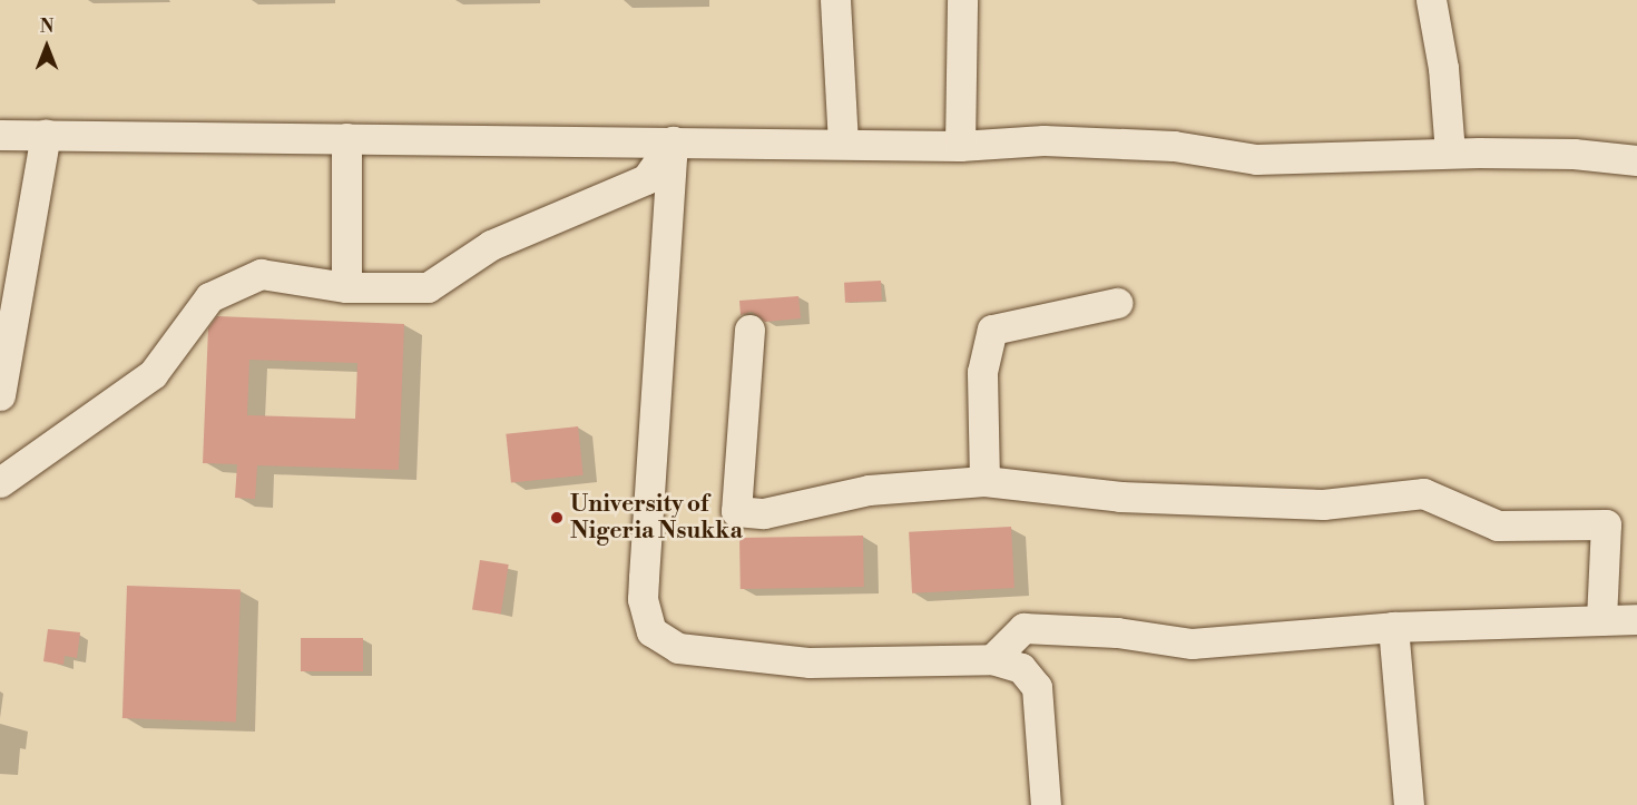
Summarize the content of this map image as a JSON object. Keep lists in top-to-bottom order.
{
  "places": ["University of Nigeria Nsukka"],
  "north": "top"
}
